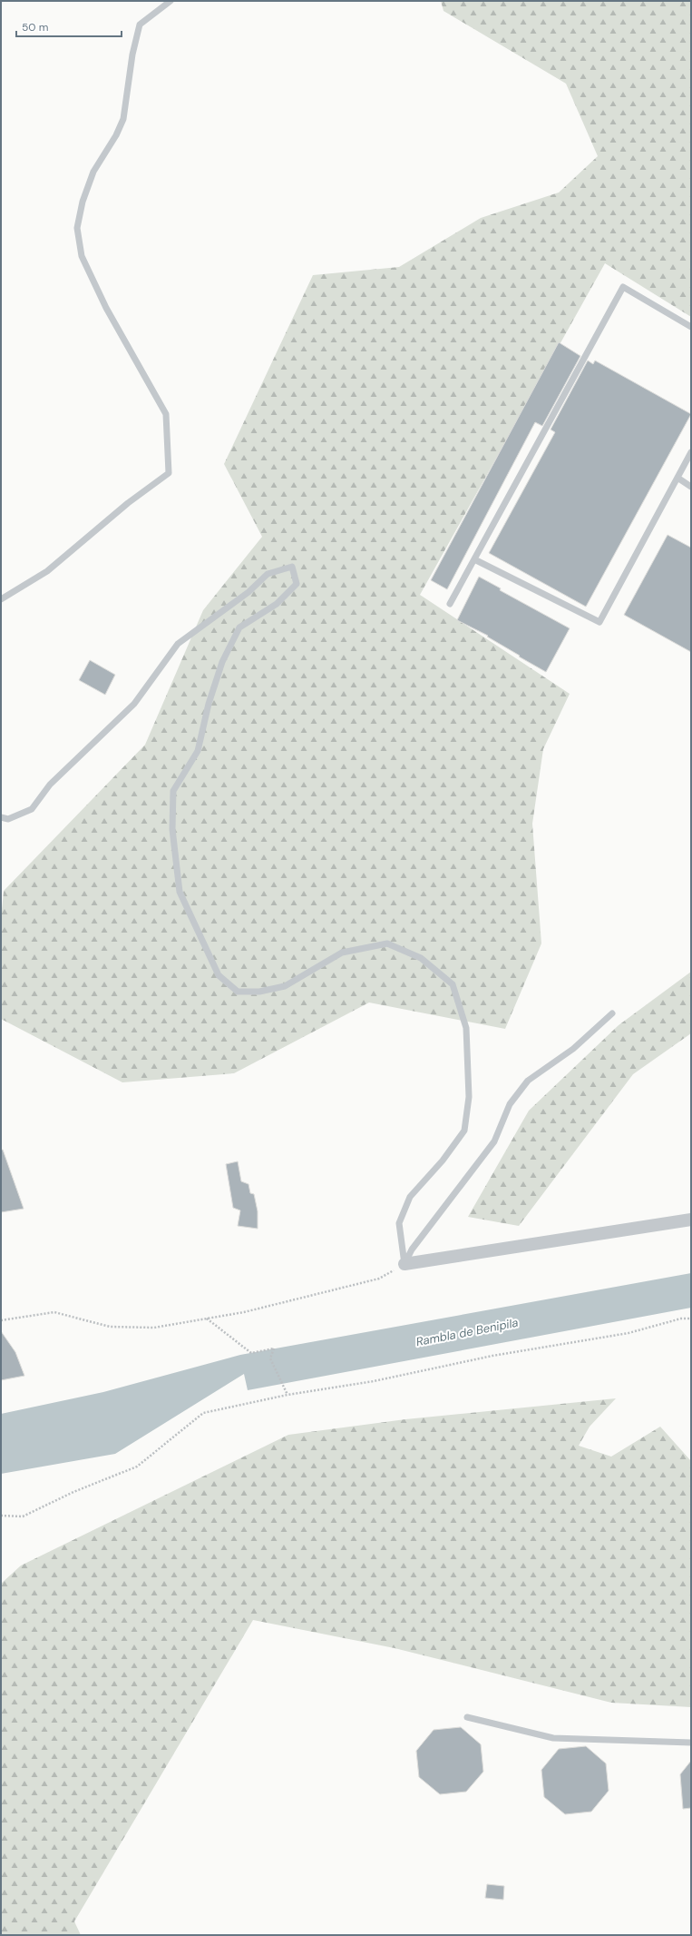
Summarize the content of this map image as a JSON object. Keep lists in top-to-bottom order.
{
  "water": ["Rambla de Benipila"],
  "scale_bar": "50 m"
}
